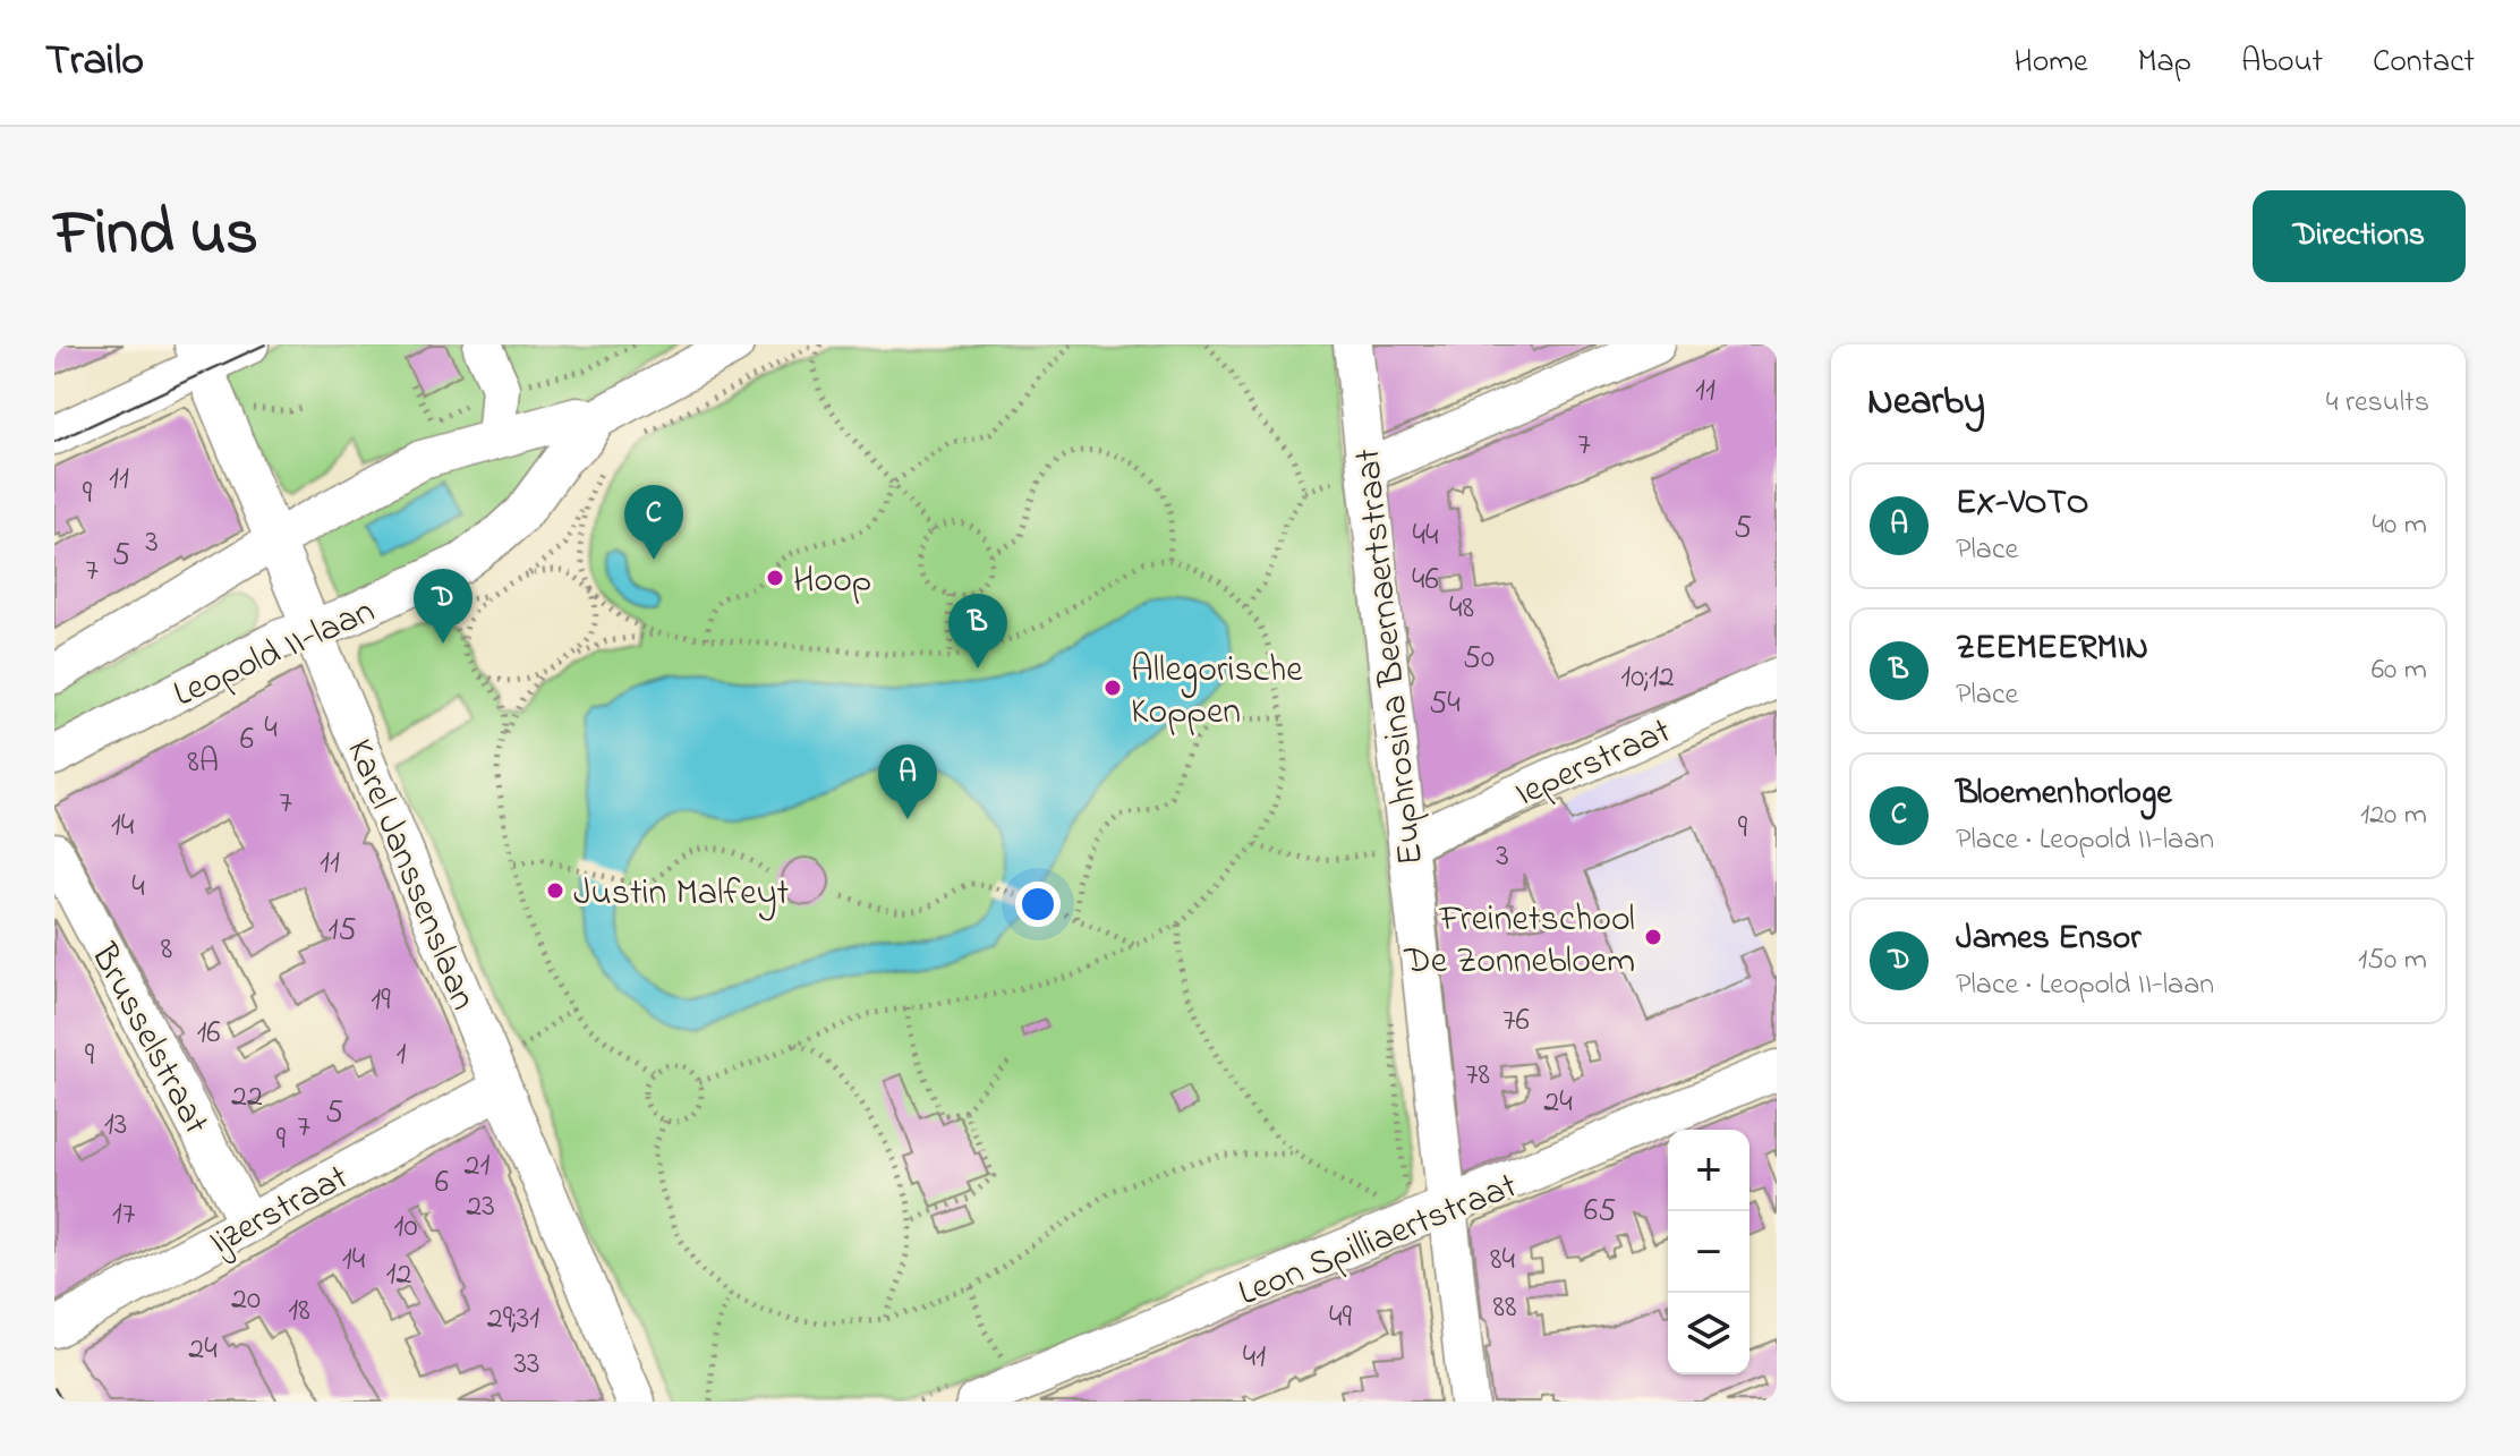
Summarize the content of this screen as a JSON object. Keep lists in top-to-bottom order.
{
  "streets": {
    "street": [
      "Leopold II-laan",
      "Euphrosina Beernaertstraat",
      "Ieperstraat",
      "Karel Janssenslaan",
      "Brusselstraat",
      "Ijzerstraat",
      "Leon Spilliaertstraat"
    ]
  },
  "crossings": [
    ["Leopold II-laan", "Karel Janssenslaan"],
    ["Euphrosina Beernaertstraat", "Ieperstraat"],
    ["Euphrosina Beernaertstraat", "Leon Spilliaertstraat"],
    ["Karel Janssenslaan", "Ijzerstraat"],
    ["Brusselstraat", "Ijzerstraat"]
  ],
  "places": [
    "Hoop",
    "Allegorische Koppen",
    "Justin Malfeyt",
    "Freinetschool De Zonnebloem"
  ],
  "house_numbers": [
    "11",
    "7",
    "11",
    "9",
    "5",
    "44",
    "3",
    "5",
    "7",
    "46",
    "48",
    "50",
    "10;12",
    "54",
    "4",
    "6",
    "8A",
    "7",
    "14",
    "9",
    "3",
    "11",
    "4",
    "15",
    "8",
    "19",
    "76",
    "16",
    "1",
    "9",
    "78",
    "22",
    "24",
    "5",
    "13",
    "7",
    "9",
    "21",
    "6",
    "23",
    "65",
    "17",
    "10",
    "14",
    "84",
    "12",
    "20",
    "88",
    "18",
    "49",
    "29;31",
    "24",
    "41",
    "33"
  ],
  "page": {
    "header": "Trailo",
    "nav": [
      "Home",
      "Map",
      "About",
      "Contact"
    ],
    "title": "Find us",
    "buttons": "Directions",
    "heading": ["Nearby", "4 results"],
    "list": [
      {
        "mark": "A",
        "name": "EX-VOTO",
        "note": "Place",
        "value": "40 m"
      },
      {
        "mark": "B",
        "name": "ZEEMEERMIN",
        "note": "Place",
        "value": "60 m"
      },
      {
        "mark": "C",
        "name": "Bloemenhorloge",
        "note": "Place · Leopold II-laan",
        "value": "120 m"
      },
      {
        "mark": "D",
        "name": "James Ensor",
        "note": "Place · Leopold II-laan",
        "value": "150 m"
      }
    ],
    "pins": [
      "C",
      "D",
      "B",
      "A"
    ],
    "map_buttons": ["+", "−"]
  }
}
